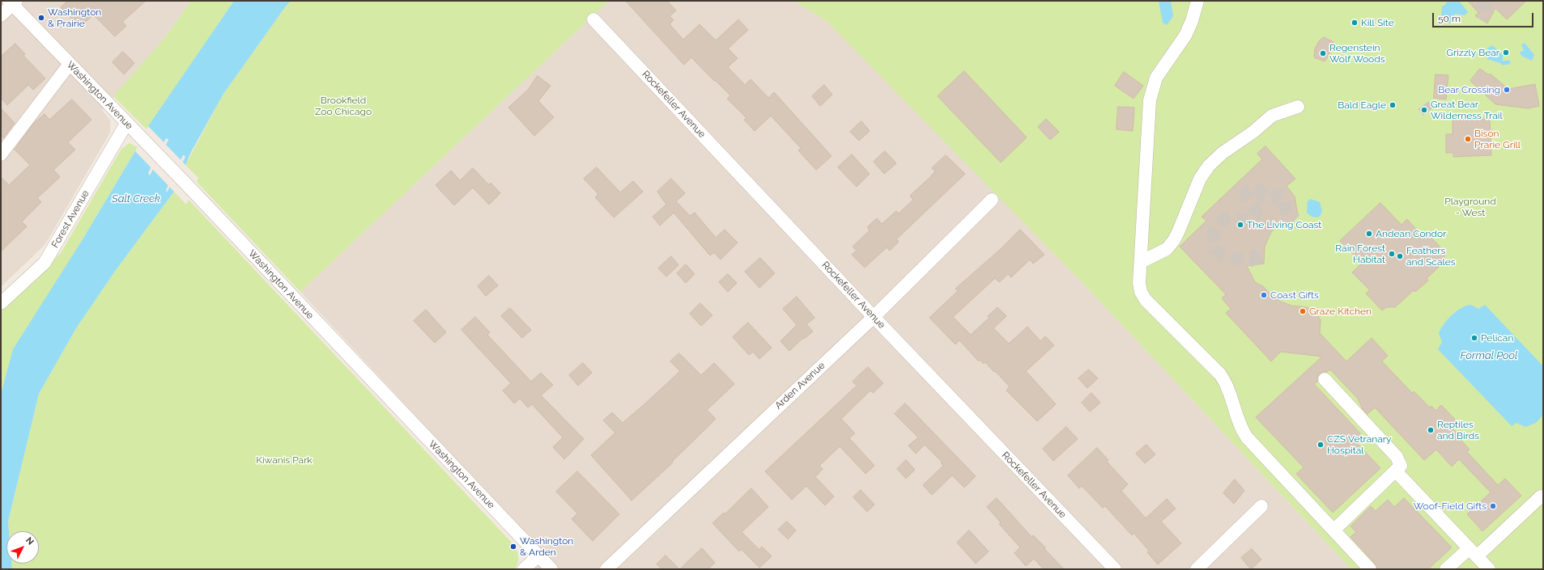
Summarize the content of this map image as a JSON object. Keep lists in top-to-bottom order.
{
  "streets": {
    "street": [
      "Washington Avenue",
      "Rockefeller Avenue",
      "Forest Avenue",
      "Arden Avenue"
    ]
  },
  "crossings": [
    ["Washington Avenue", "Forest Avenue"],
    ["Rockefeller Avenue", "Arden Avenue"]
  ],
  "water": ["Salt Creek", "Formal Pool"],
  "parks": ["Brookfield Zoo Chicago", "Playground - West", "Kiwanis Park"],
  "places": [
    "Washington & Prairie",
    "Kill Site",
    "Grizzly Bear",
    "Regenstein Wolf Woods",
    "Bear Crossing",
    "Bald Eagle",
    "Great Bear Wilderness Trail",
    "Bison Prarie Grill",
    "The Living Coast",
    "Andean Condor",
    "Rain Forest Habitat",
    "Feathers and Scales",
    "Coast Gifts",
    "Graze Kitchen",
    "Pelican",
    "Reptiles and Birds",
    "CZS Vetranary Hospital",
    "Woof-Field Gifts",
    "Washington & Arden"
  ],
  "scale_bar": "50 m",
  "north": "top right"
}
